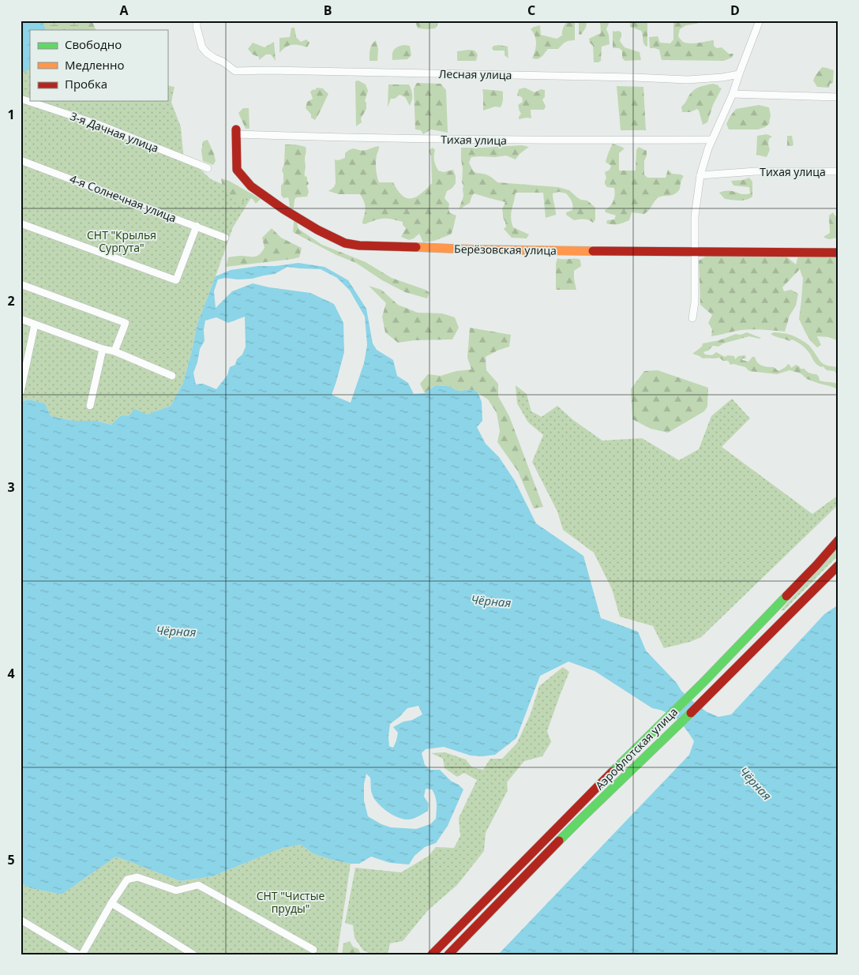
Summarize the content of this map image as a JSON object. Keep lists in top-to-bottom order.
{
  "streets": {
    "main road": ["Берёзовская улица", "Аэрофлотская улица"],
    "street": [
      "Лесная улица",
      "3-я Дачная улица",
      "Тихая улица",
      "4-я Солнечная улица"
    ]
  },
  "crossings": [
    ["Тихая улица", "Берёзовская улица"]
  ],
  "water": ["Чёрная"],
  "parks": ["CНТ \"Крылья Сургута\"", "СНТ \"Чистые пруды\""],
  "legend": ["Свободно", "Медленно", "Пробка"],
  "grid": {
    "columns": [
      "A",
      "B",
      "C",
      "D"
    ],
    "rows": [
      "1",
      "2",
      "3",
      "4",
      "5"
    ]
  }
}
